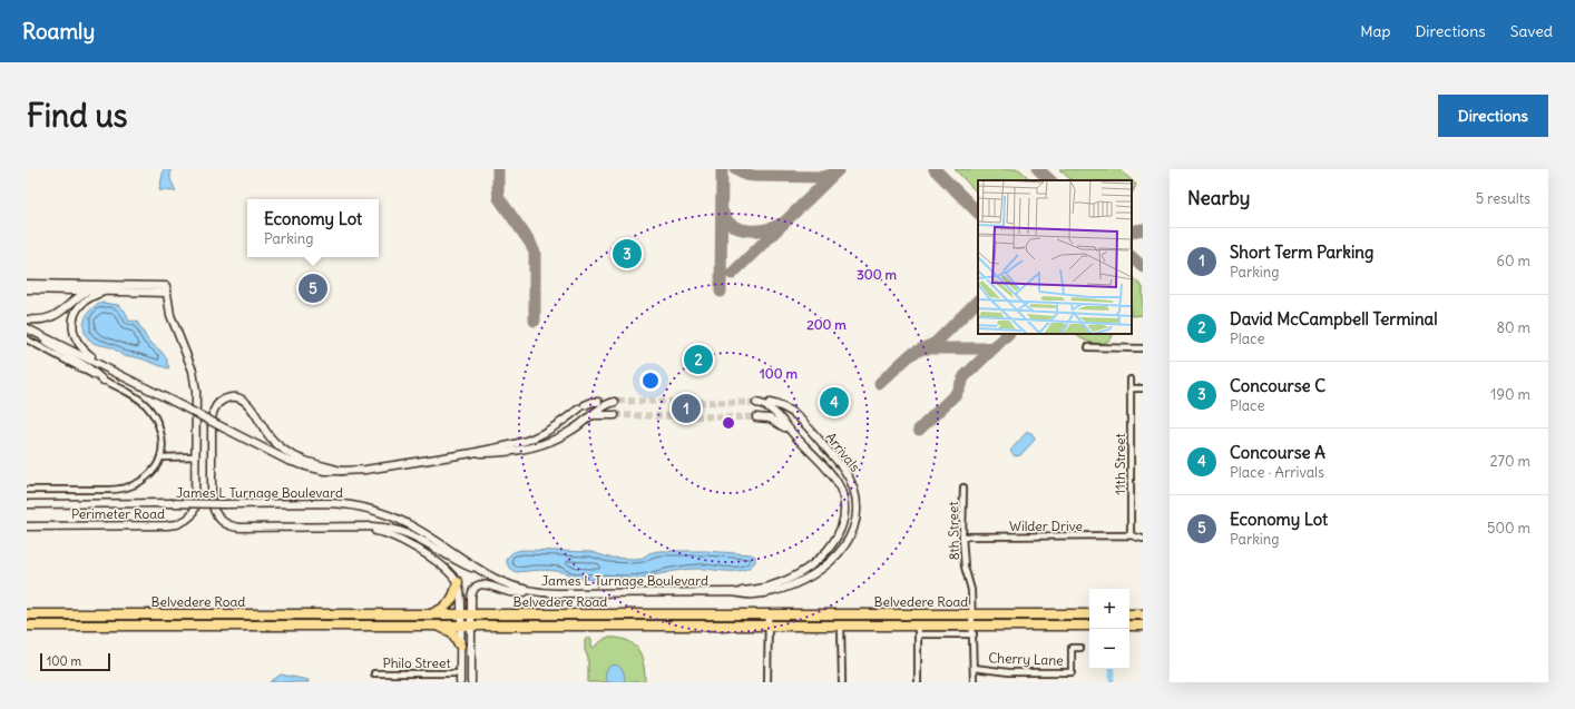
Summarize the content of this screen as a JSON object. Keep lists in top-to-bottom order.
{
  "streets": {
    "main road": ["Belvedere Road"],
    "street": [
      "Arrivals",
      "11th Street",
      "James L Turnage Boulevard",
      "Perimeter Road",
      "Wilder Drive",
      "8th Street",
      "Cherry Lane",
      "Philo Street"
    ]
  },
  "crossings": [
    ["Arrivals", "James L Turnage Boulevard"],
    ["11th Street", "Wilder Drive"],
    ["Wilder Drive", "8th Street"],
    ["8th Street", "Belvedere Road"],
    ["8th Street", "Cherry Lane"]
  ],
  "scale_bar": "100 m",
  "page": {
    "header": "Roamly",
    "nav": ["Map", "Directions", "Saved"],
    "buttons": "Directions",
    "title": "Find us",
    "heading": ["Nearby", "5 results"],
    "popup": ["Economy Lot", "Parking"],
    "list": [
      {
        "mark": "1",
        "name": "Short Term Parking",
        "note": "Parking",
        "value": "60 m"
      },
      {
        "mark": "2",
        "name": "David McCampbell Terminal",
        "note": "Place",
        "value": "80 m"
      },
      {
        "mark": "3",
        "name": "Concourse C",
        "note": "Place",
        "value": "190 m"
      },
      {
        "mark": "4",
        "name": "Concourse A",
        "note": "Place · Arrivals",
        "value": "270 m"
      },
      {
        "mark": "5",
        "name": "Economy Lot",
        "note": "Parking",
        "value": "500 m"
      }
    ],
    "pins": [
      "3",
      "5",
      "2",
      "4",
      "1"
    ],
    "map_buttons": ["+", "−"],
    "scale": "100 m"
  },
  "rings": ["300 m", "200 m", "100 m"]
}
